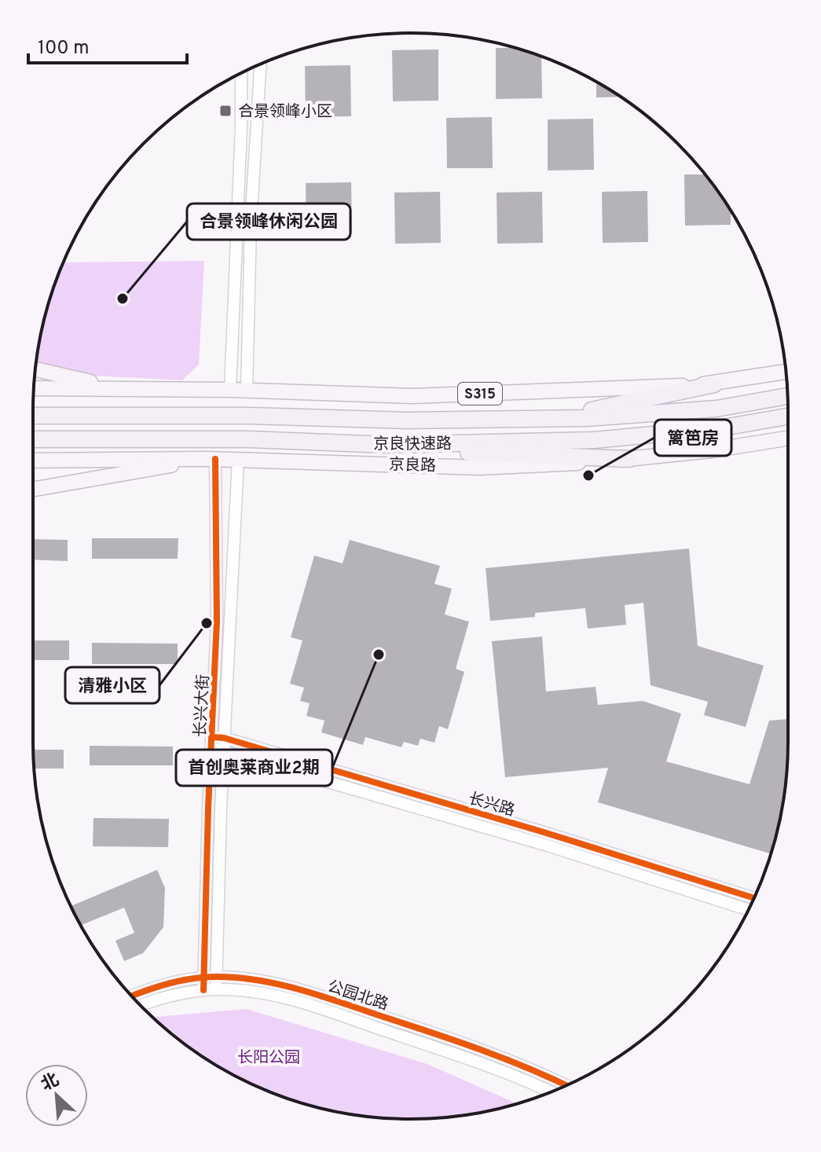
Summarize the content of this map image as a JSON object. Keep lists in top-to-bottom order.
{
  "streets": {
    "highway": ["京良快速路"],
    "main road": ["S315", "京良路"],
    "street": ["长兴大街", "长兴路", "公园北路"]
  },
  "crossings": [
    ["京良路", "长兴大街"],
    ["长兴大街", "长兴路"],
    ["长兴大街", "公园北路"]
  ],
  "parks": ["长阳公园"],
  "places": {
    "transit": ["合景领峰小区"],
    "other": [
      "合景领峰休闲公园",
      "篱笆房",
      "清雅小区",
      "首创奥莱商业2期"
    ]
  },
  "scale_bar": "100 m",
  "north": "top left"
}
